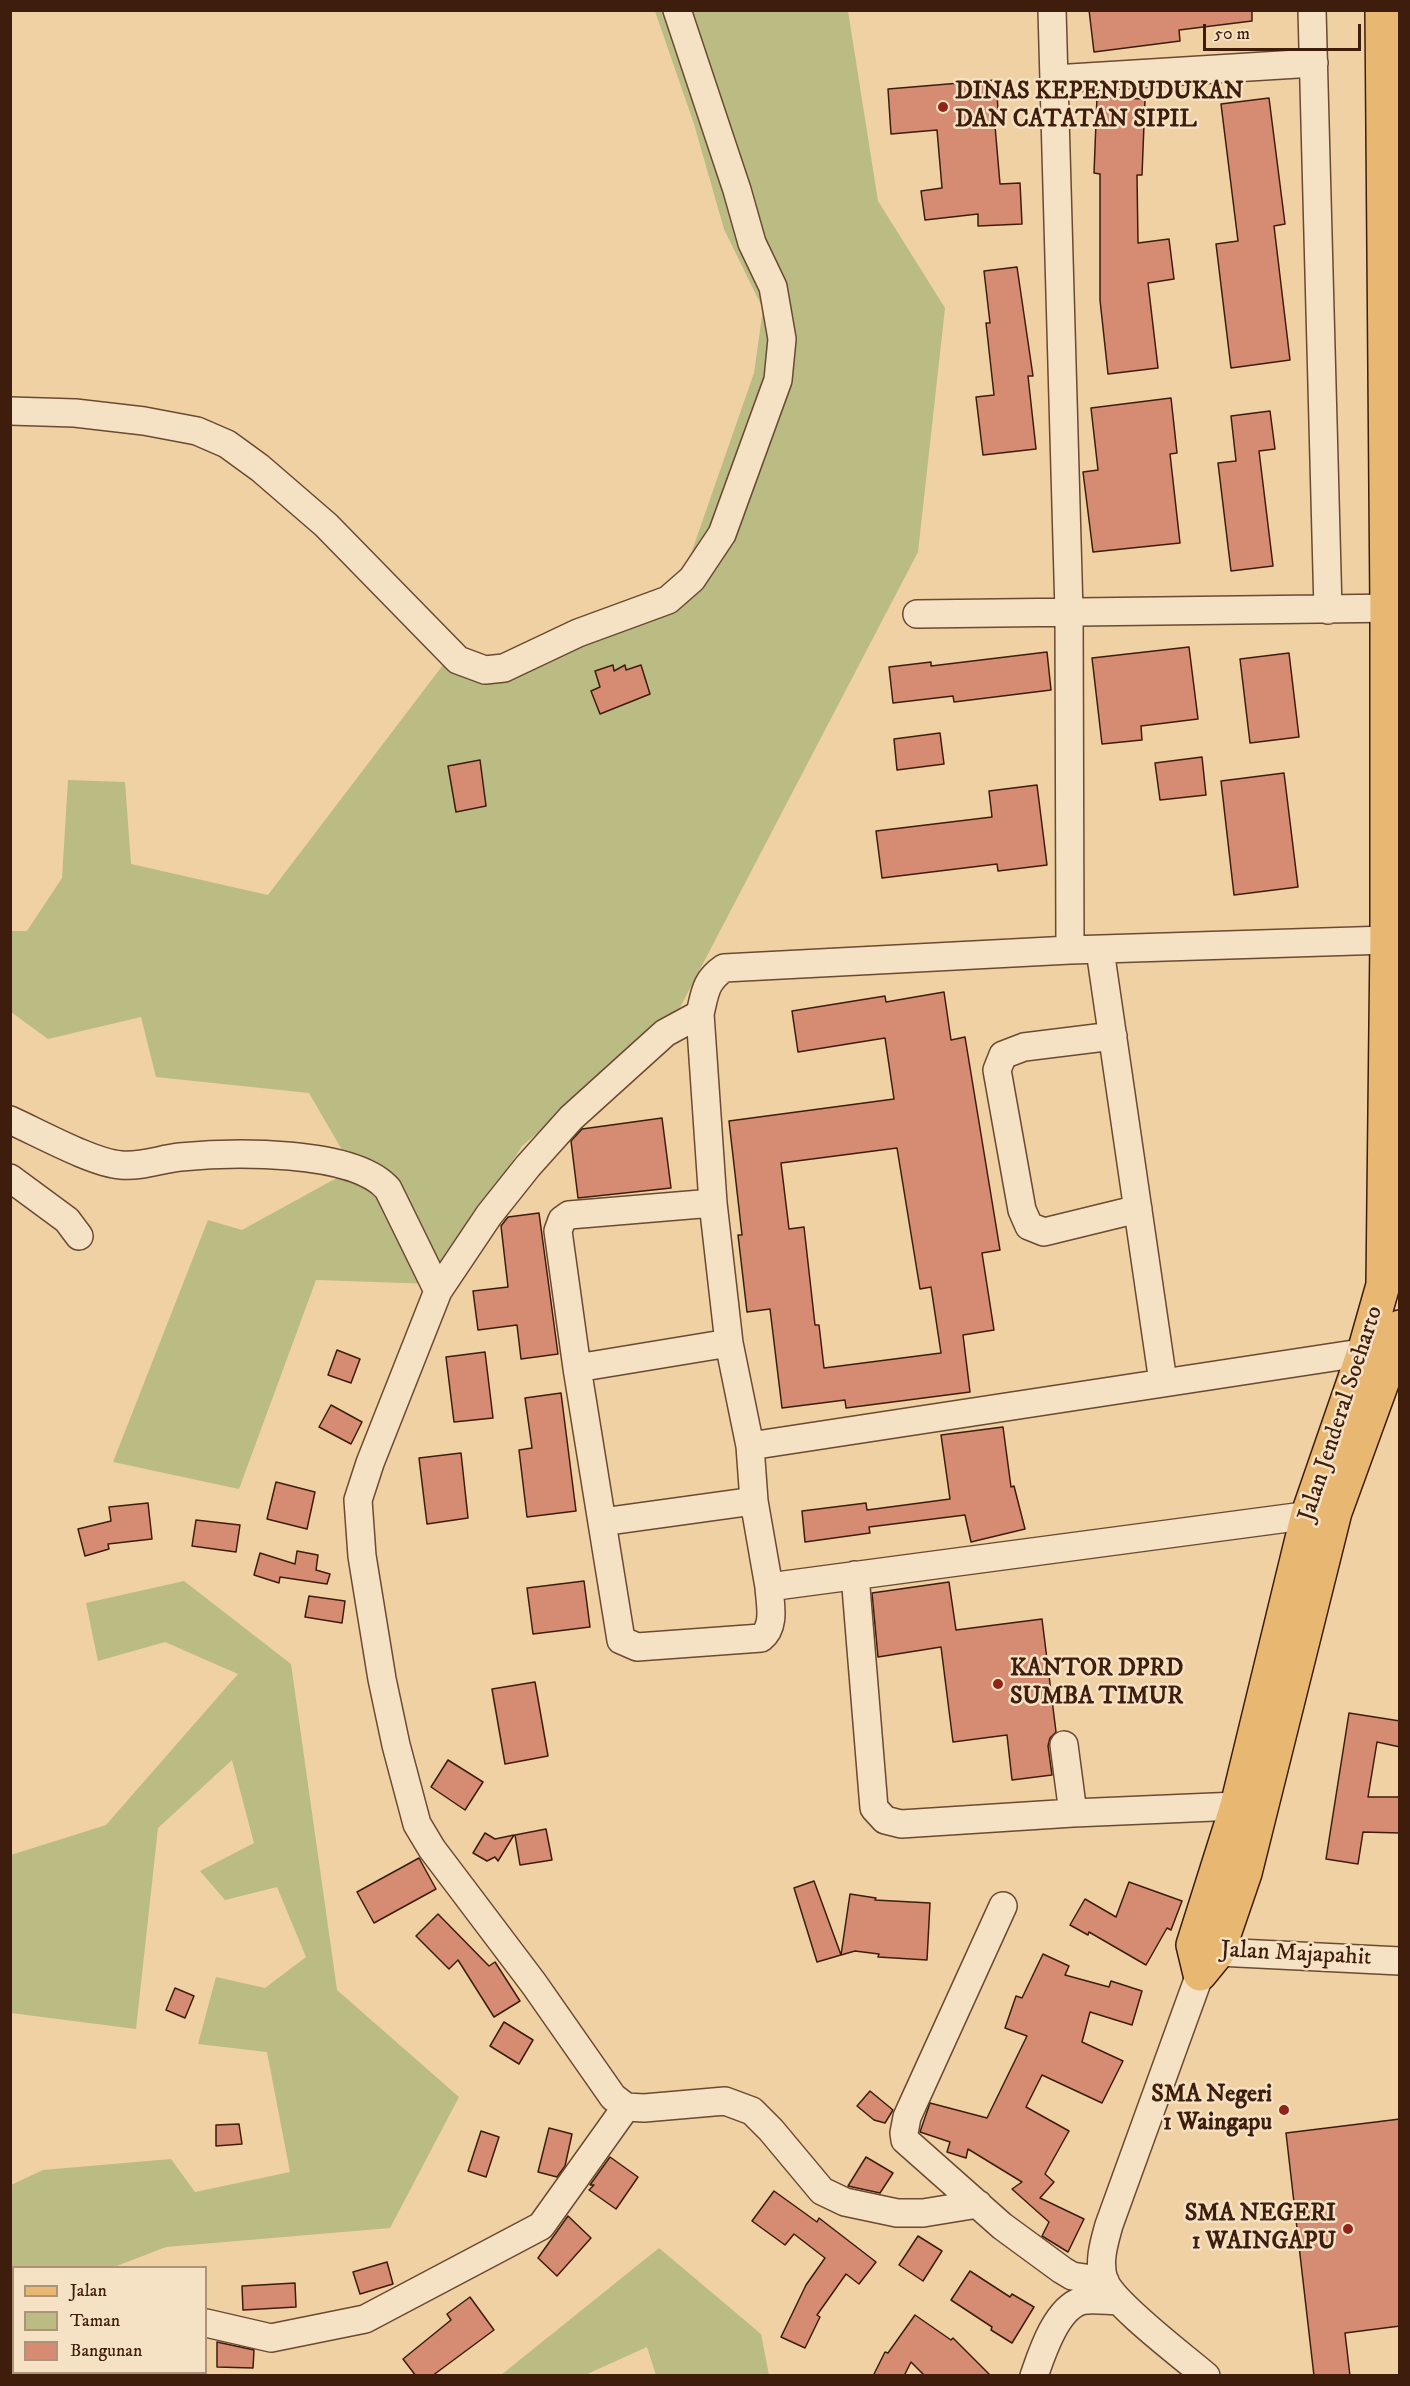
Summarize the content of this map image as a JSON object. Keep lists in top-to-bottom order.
{
  "streets": {
    "main road": ["Jalan Jenderal Soeharto"],
    "street": ["Jalan Majapahit"]
  },
  "crossings": [
    ["Jalan Jenderal Soeharto", "Jalan Majapahit"]
  ],
  "places": [
    "DINAS KEPENDUDUKAN DAN CATATAN SIPIL",
    "KANTOR DPRD SUMBA TIMUR",
    "SMA Negeri 1 Waingapu",
    "SMA NEGERI 1 WAINGAPU"
  ],
  "legend": ["Jalan", "Taman", "Bangunan"],
  "scale_bar": "50 m"
}
